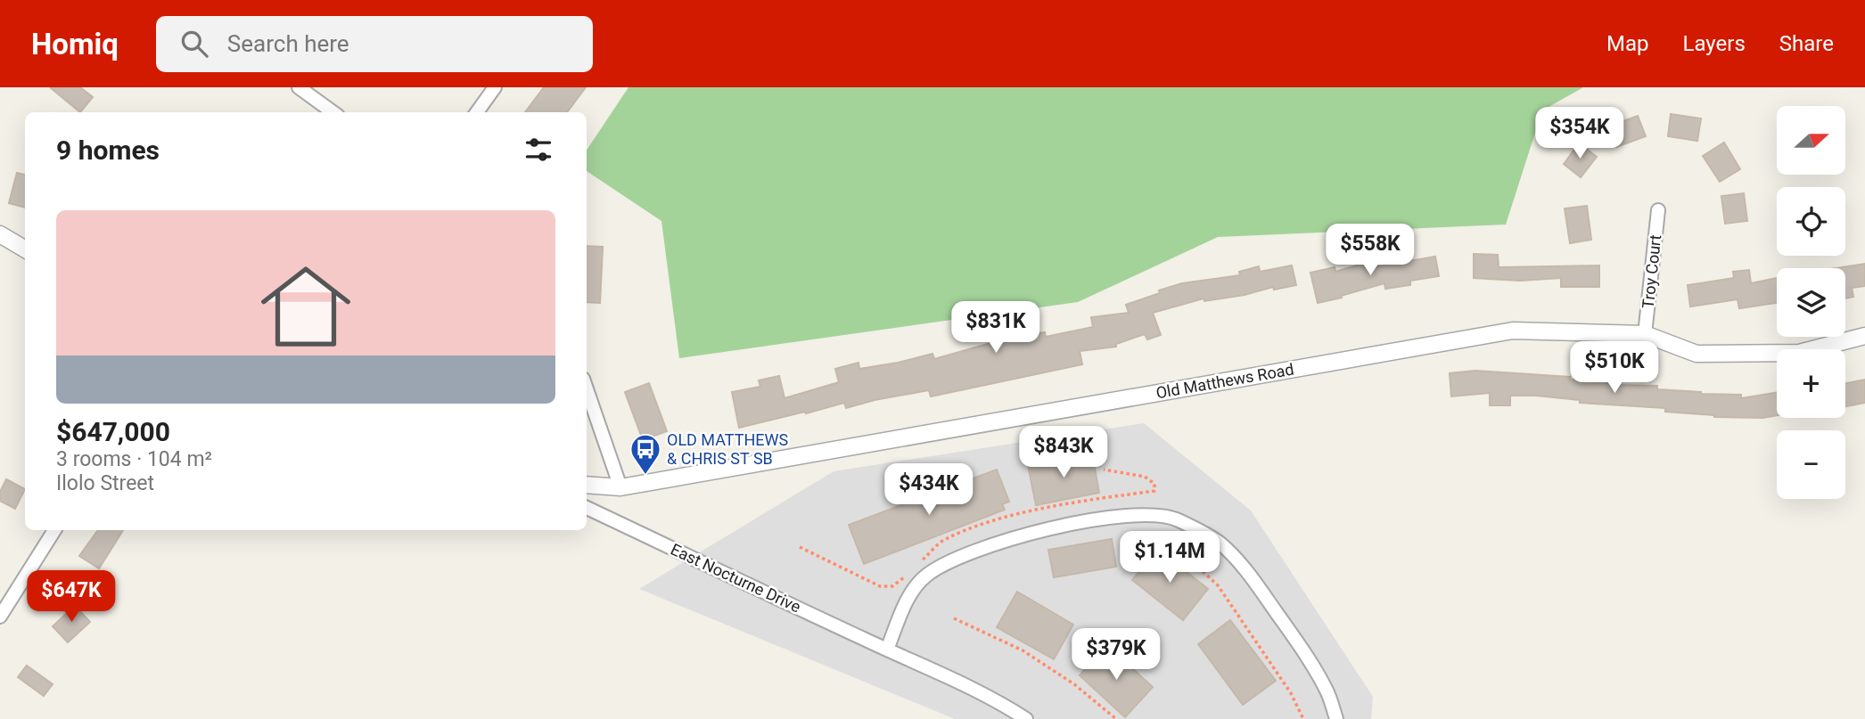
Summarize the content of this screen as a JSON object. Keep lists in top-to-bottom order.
{
  "streets": {
    "street": ["Troy Court", "Old Matthews Road", "East Nocturne Drive"]
  },
  "crossings": [
    ["Troy Court", "Old Matthews Road"]
  ],
  "places": {
    "bus stop": ["OLD MATTHEWS & CHRIS ST SB"]
  },
  "north": "right",
  "page": {
    "header": "Homiq",
    "search": "Search here",
    "nav": ["Map", "Layers", "Share"],
    "map_buttons": ["+", "−"],
    "price": [
      "$354K",
      "$558K",
      "$831K",
      "$510K",
      "$843K",
      "$434K",
      "$1.14M",
      "$647K",
      "$379K"
    ],
    "heading": "9 homes",
    "list": [
      {
        "name": "$647,000",
        "note": "3 rooms · 104 m² · Ilolo Street"
      }
    ]
  }
}
